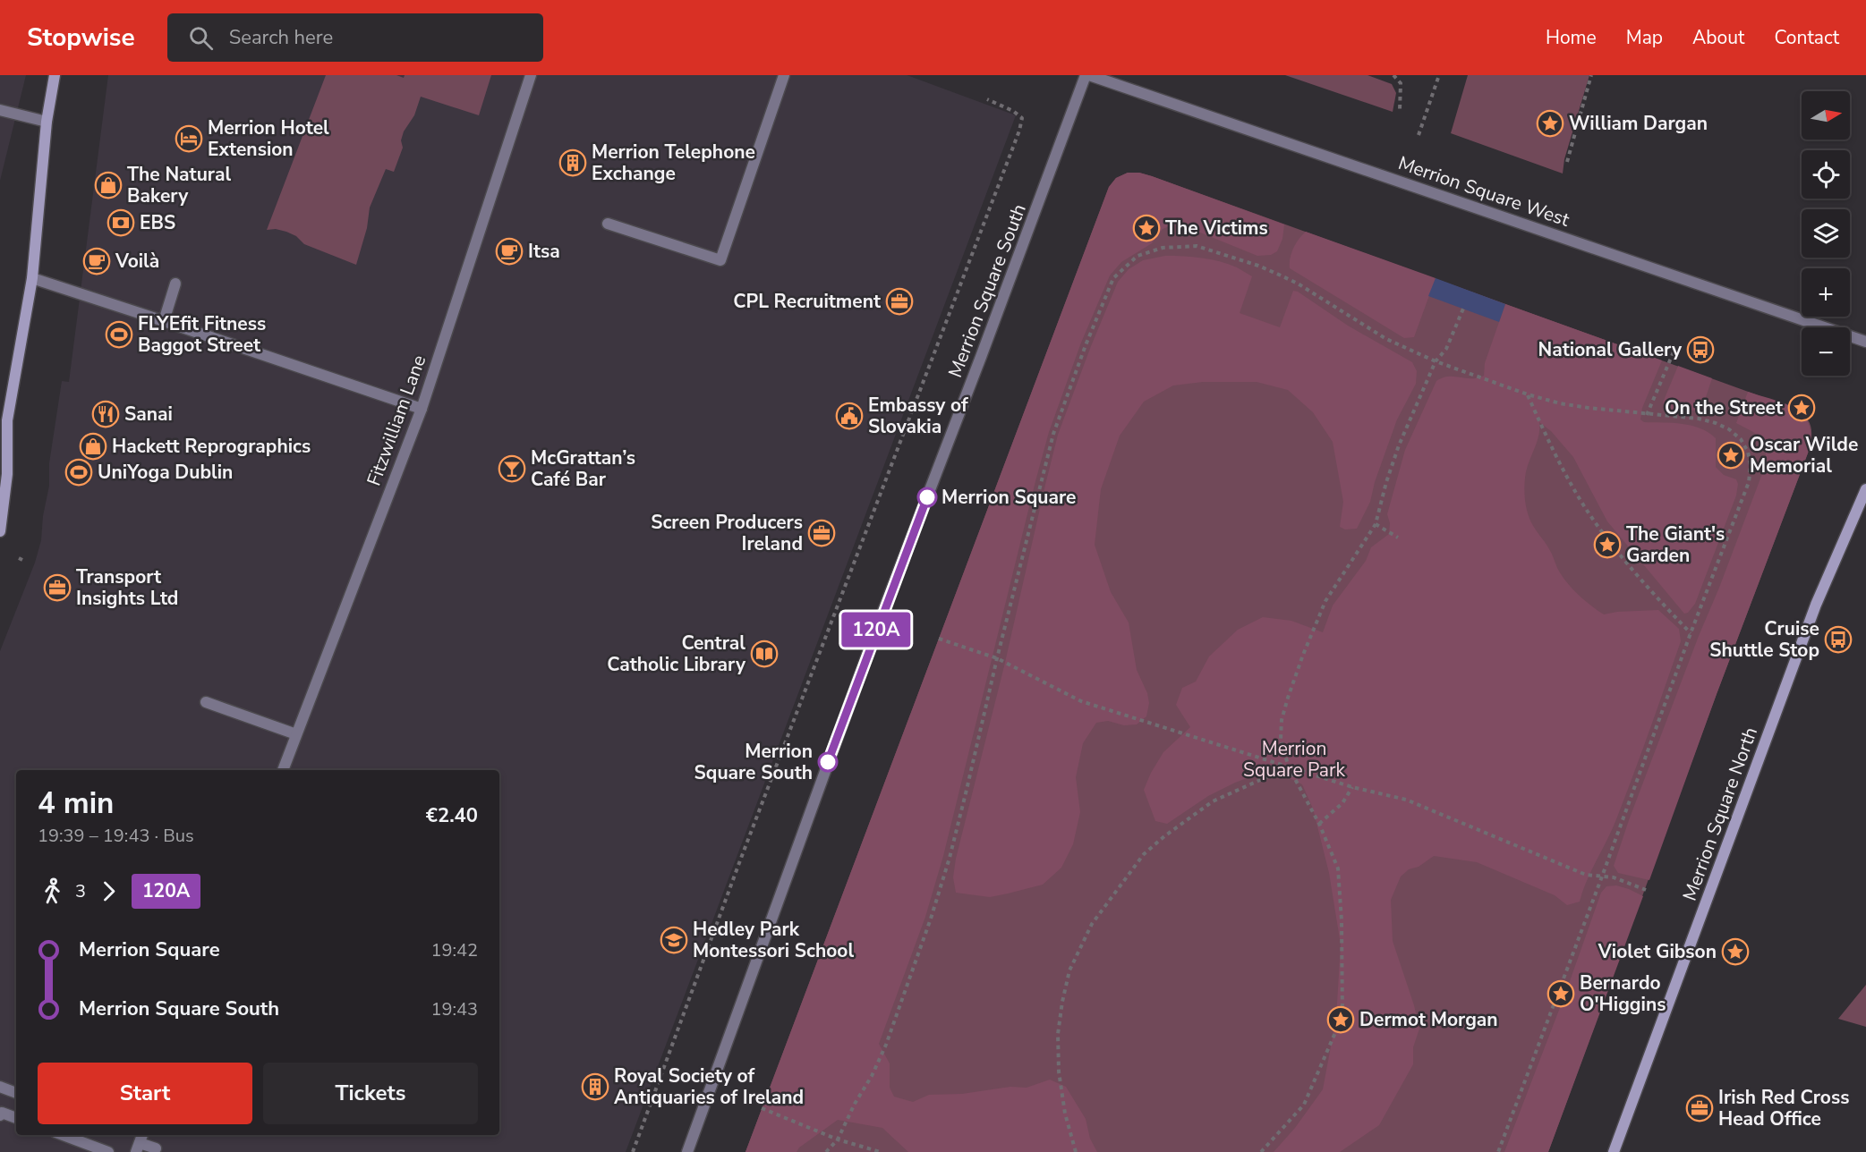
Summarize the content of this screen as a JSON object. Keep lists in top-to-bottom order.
{
  "streets": {
    "main road": ["Merrion Square North"],
    "street": ["Merrion Square West", "Merrion Square South", "Fitzwilliam Lane"]
  },
  "crossings": [
    ["Merrion Square West", "Merrion Square South"]
  ],
  "parks": ["Merrion Square Park"],
  "places": {
    "place": [
      "William Dargan",
      "The Victims",
      "On the Street",
      "Oscar Wilde Memorial",
      "The Giant's Garden",
      "Violet Gibson",
      "Bernardo O'Higgins",
      "Dermot Morgan"
    ],
    "hotel": ["Merrion Hotel Extension"],
    "building": ["Merrion Telephone Exchange", "Royal Society of Antiquaries of Ireland"],
    "shop": ["The Natural Bakery", "Hackett Reprographics"],
    "bank": ["EBS"],
    "cafe": ["Itsa", "Voilà"],
    "office": [
      "CPL Recruitment",
      "Screen Producers Ireland",
      "Transport Insights Ltd",
      "Irish Red Cross Head Office"
    ],
    "sports": ["FLYEfit Fitness Baggot Street", "UniYoga Dublin"],
    "bus stop": ["National Gallery", "Cruise Shuttle Stop"],
    "restaurant": ["Sanai"],
    "public building": ["Embassy of Slovakia"],
    "bar": ["McGrattan’s Café Bar"],
    "other": ["Merrion Square", "Merrion Square South"],
    "library": ["Central Catholic Library"],
    "school or university": ["Hedley Park Montessori School"]
  },
  "lines": ["bus line 120A"],
  "north": "right",
  "page": {
    "header": "Stopwise",
    "search": "Search here",
    "nav": [
      "Home",
      "Map",
      "About",
      "Contact"
    ],
    "on_map": "120A",
    "map_buttons": ["+", "−"],
    "heading": ["4 min", "19:39 – 19:43 · Bus", "€2.40"],
    "legs": ["3", "120A"],
    "list": [
      {
        "name": "Merrion Square",
        "value": "19:42"
      },
      {
        "name": "Merrion Square South",
        "value": "19:43"
      }
    ],
    "buttons": ["Start", "Tickets"]
  }
}
